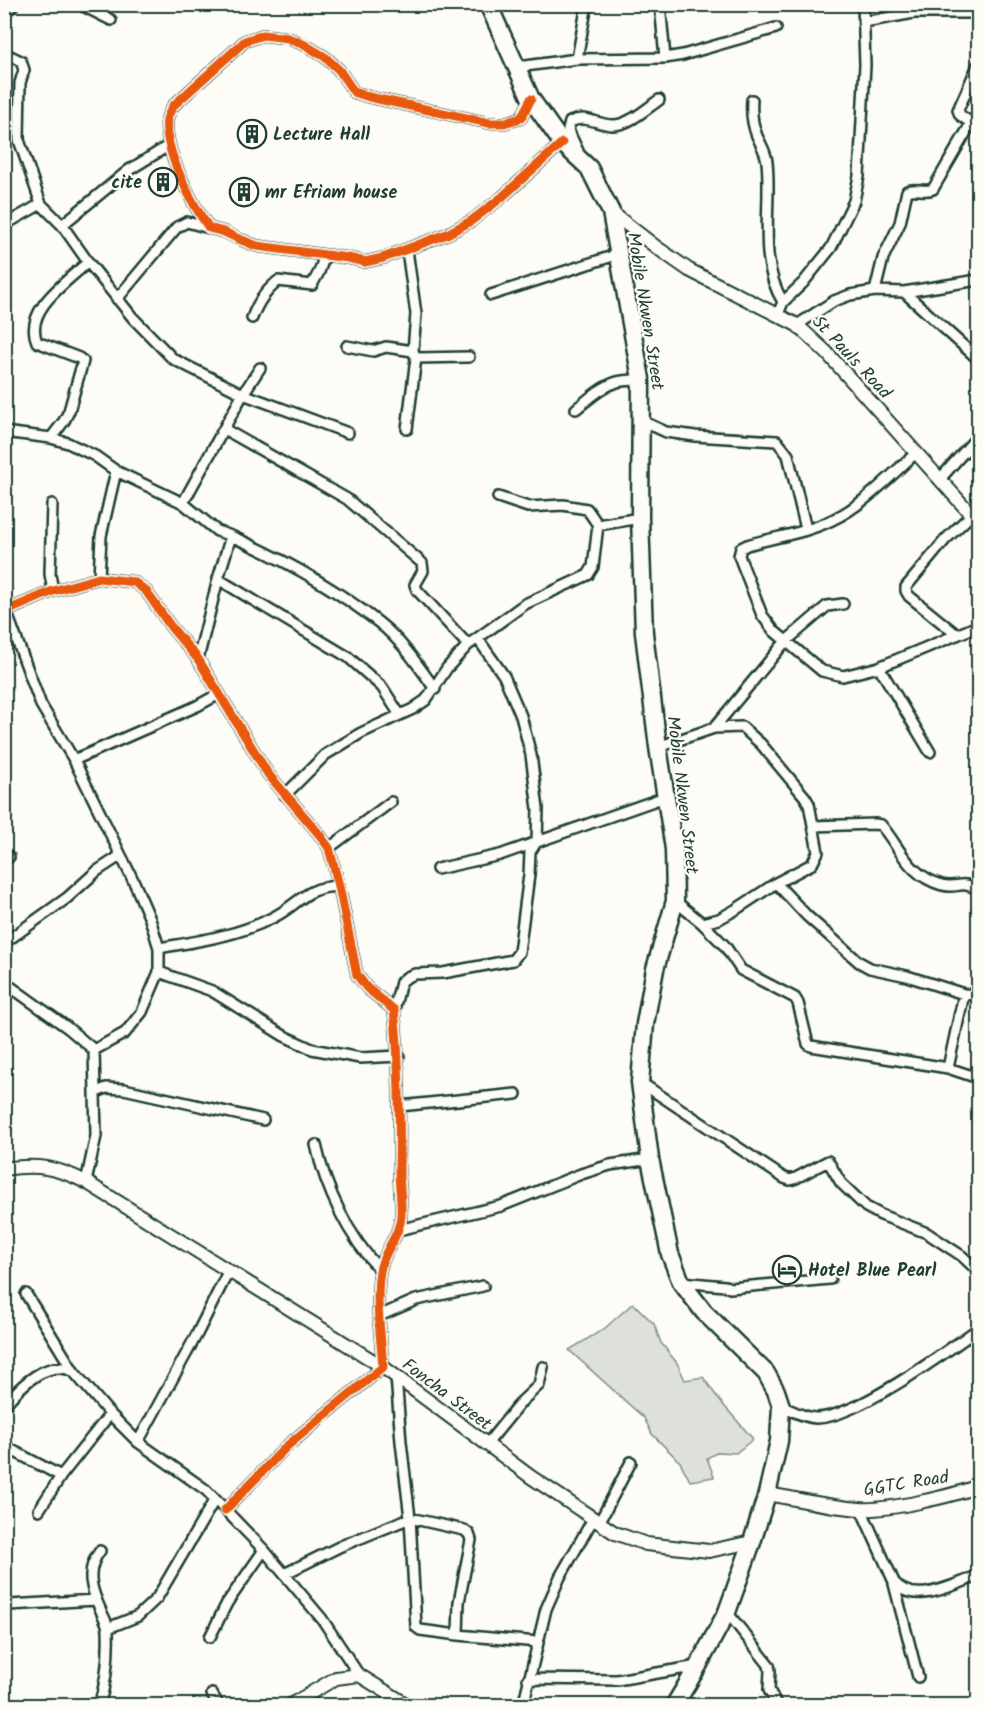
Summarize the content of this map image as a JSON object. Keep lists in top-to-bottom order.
{
  "streets": {
    "highway": ["Mobile Nkwen Street"],
    "main road": ["St Pauls Road", "Foncha Street", "GGTC Road"]
  },
  "crossings": [
    ["Mobile Nkwen Street", "St Pauls Road"],
    ["Mobile Nkwen Street", "Foncha Street"],
    ["Mobile Nkwen Street", "GGTC Road"]
  ],
  "places": {
    "building": ["Lecture Hall", "cite", "mr Efriam house"],
    "hotel": ["Hotel Blue Pearl"]
  }
}
